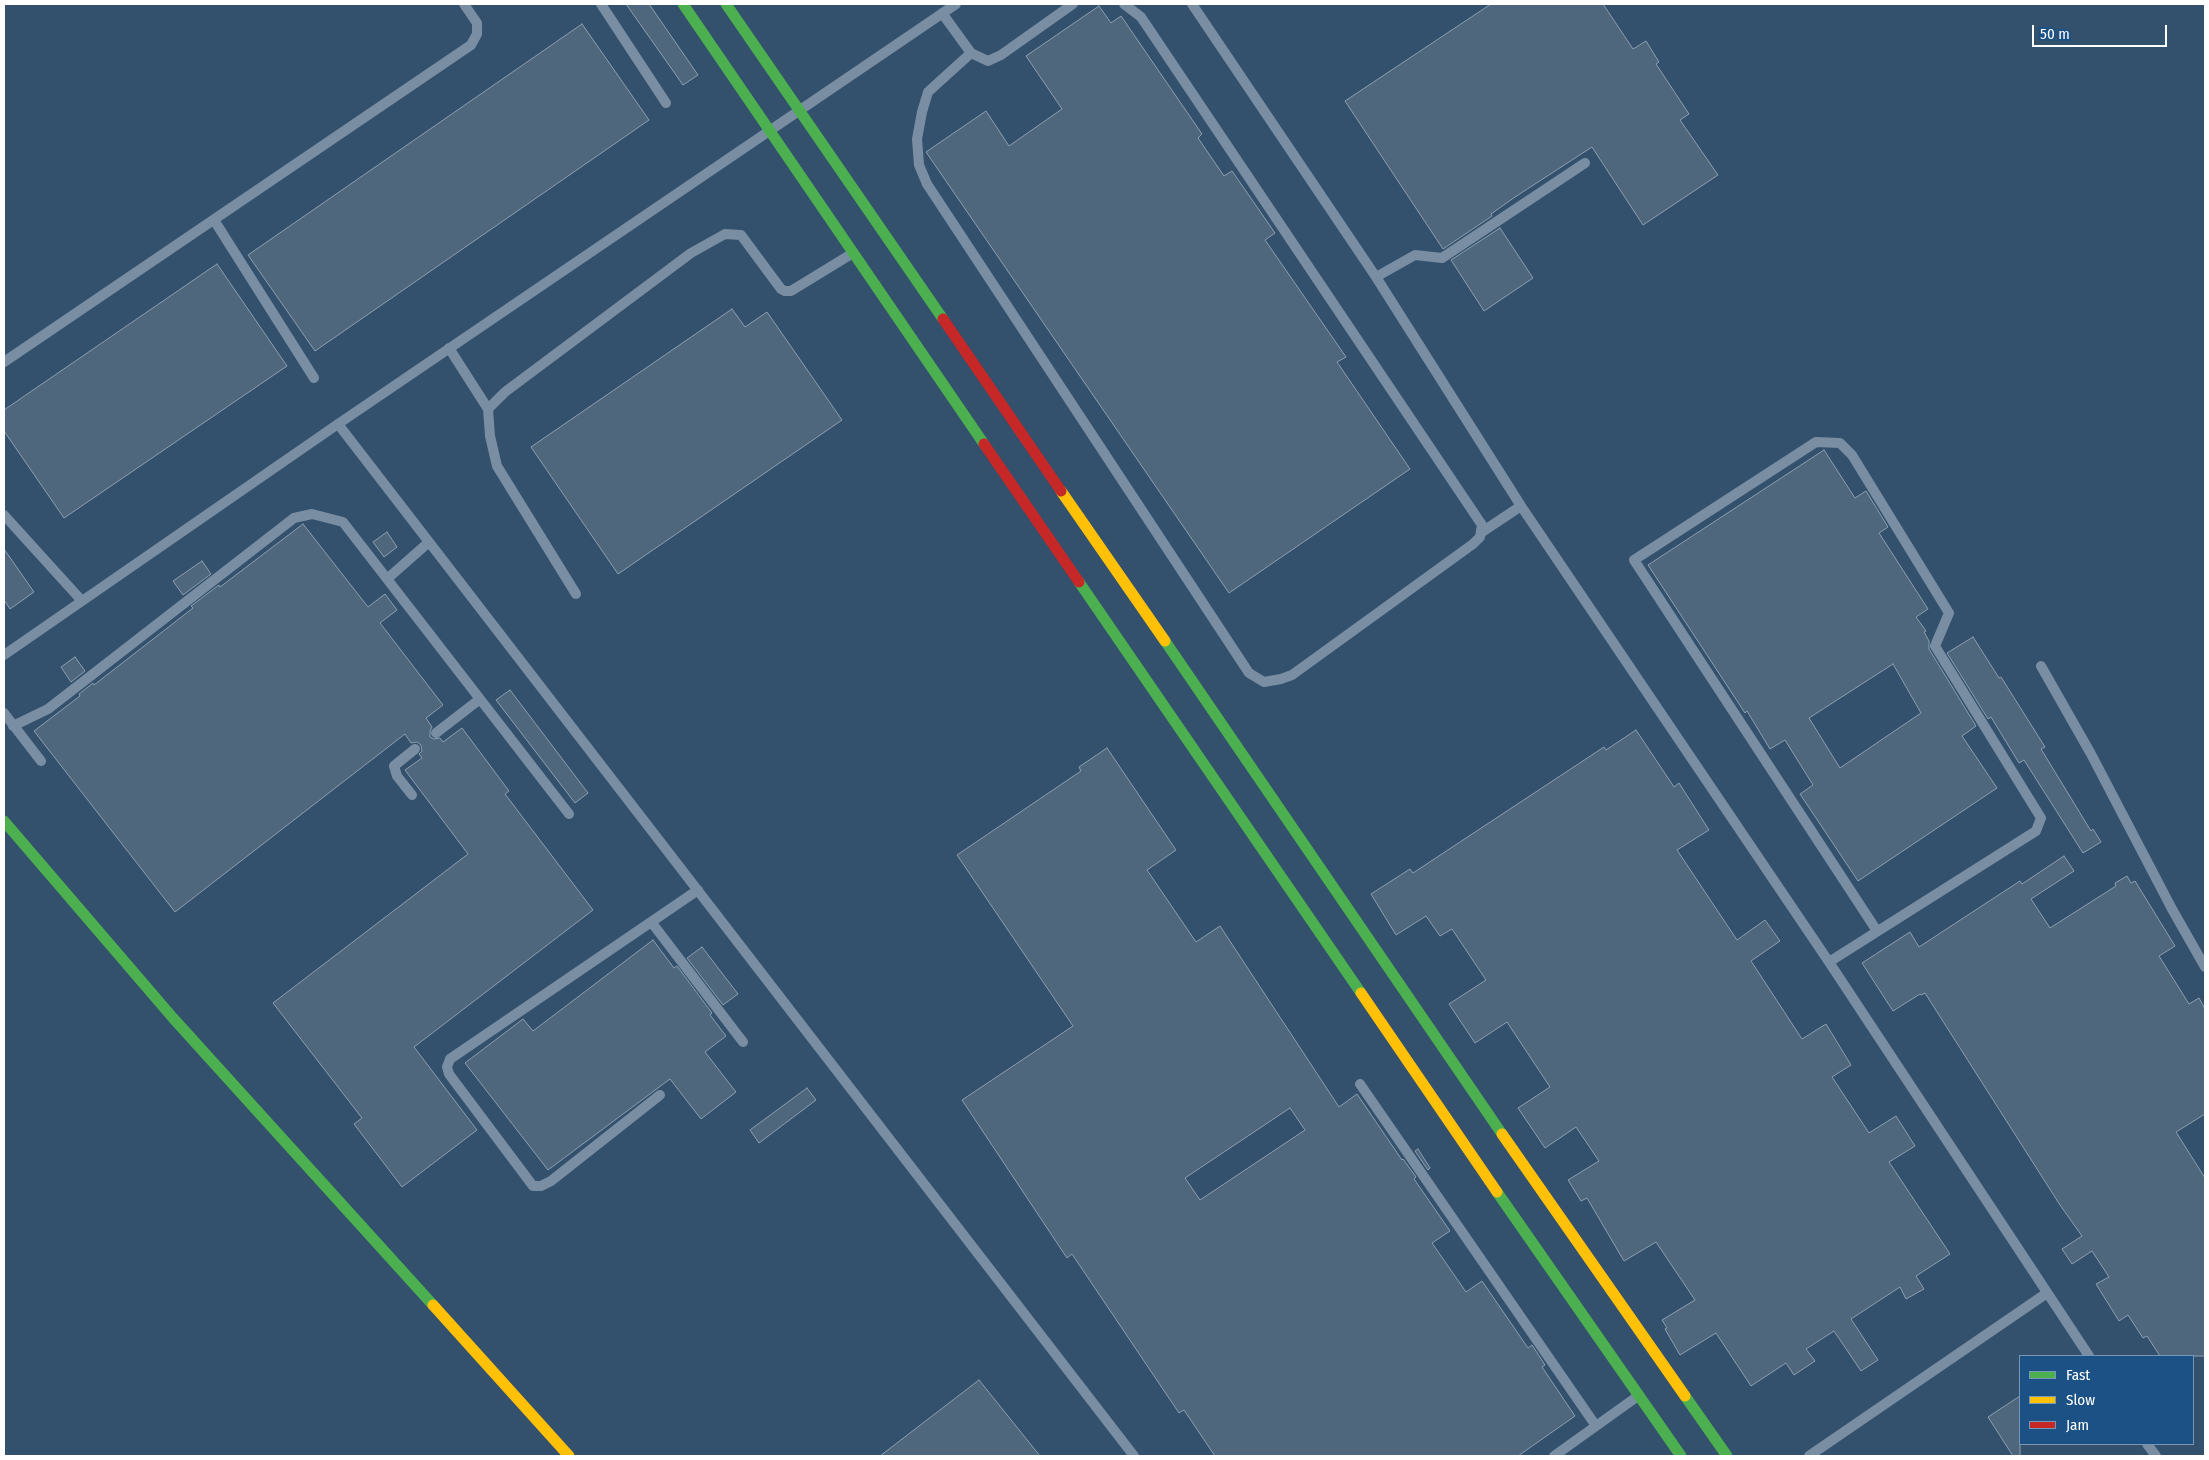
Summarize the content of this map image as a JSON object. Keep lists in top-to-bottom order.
{
  "legend": ["Fast", "Slow", "Jam"],
  "scale_bar": "50 m"
}
